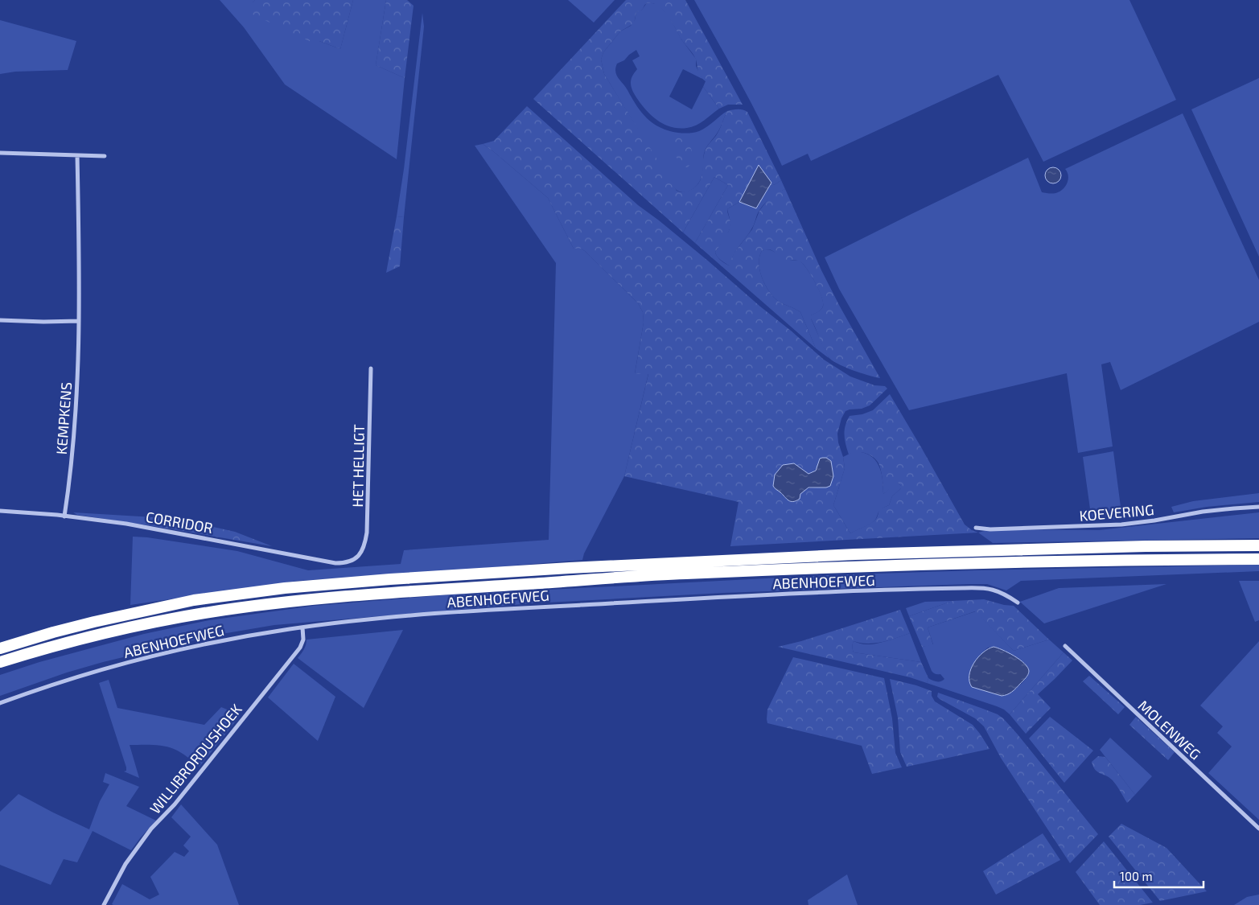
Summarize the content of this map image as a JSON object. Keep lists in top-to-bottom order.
{
  "streets": {
    "street": [
      "KEMPKENS",
      "HET HELLIGT",
      "KOEVERING",
      "CORRIDOR",
      "ABENHOEFWEG",
      "MOLENWEG",
      "WILLIBRORDUSHOEK"
    ]
  },
  "crossings": [
    ["KEMPKENS", "CORRIDOR"],
    ["HET HELLIGT", "CORRIDOR"],
    ["ABENHOEFWEG", "WILLIBRORDUSHOEK"]
  ],
  "scale_bar": "100 m"
}
